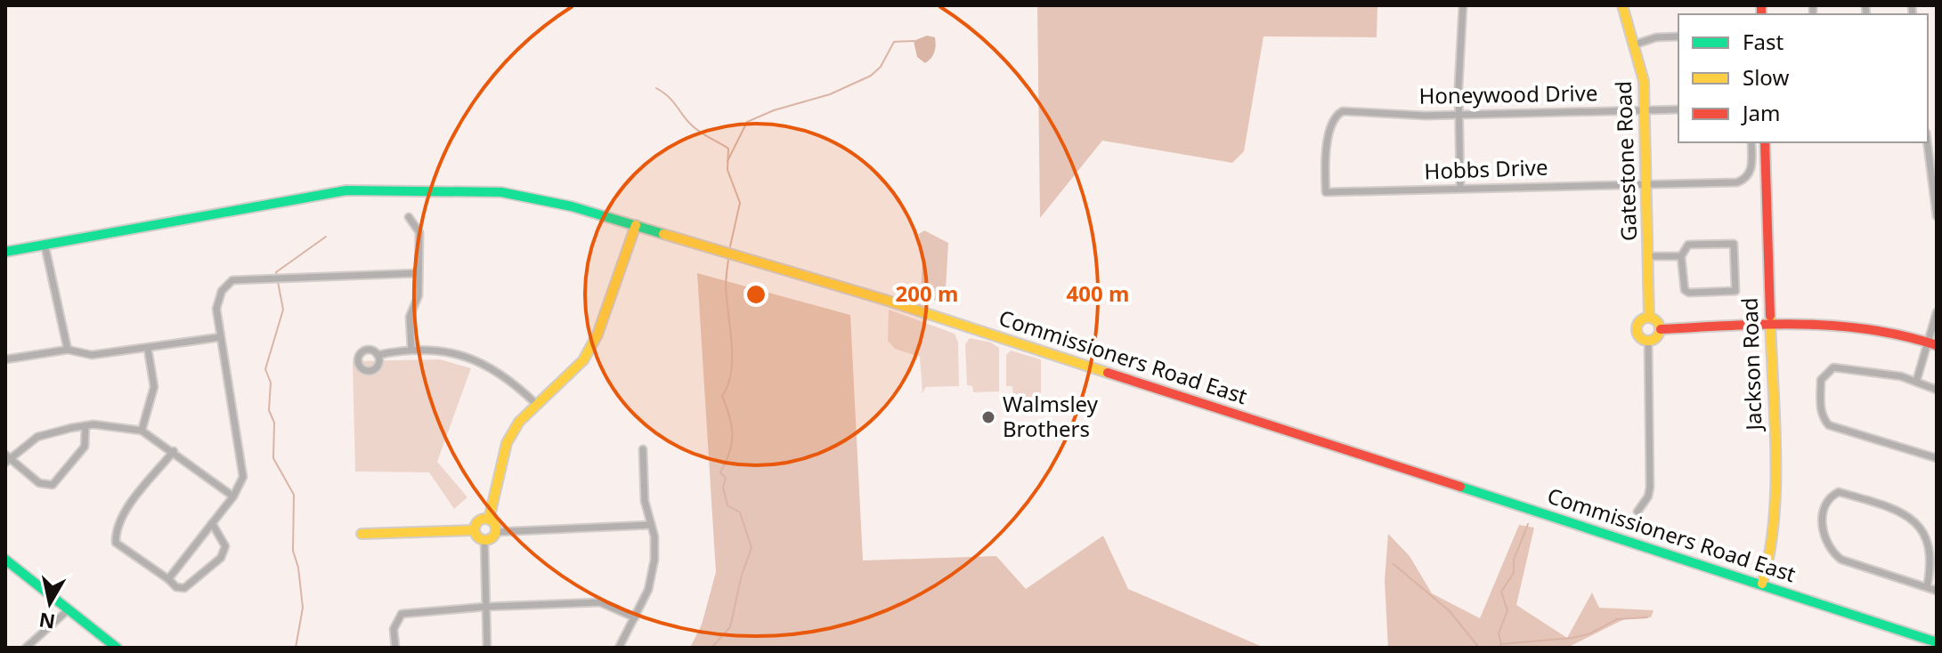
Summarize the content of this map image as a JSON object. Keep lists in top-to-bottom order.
{
  "streets": {
    "main road": ["Gatestone Road", "Commissioners Road East", "Jackson Road"],
    "street": ["Honeywood Drive", "Hobbs Drive"]
  },
  "crossings": [
    ["Honeywood Drive", "Gatestone Road"],
    ["Honeywood Drive", "Hobbs Drive"],
    ["Gatestone Road", "Hobbs Drive"],
    ["Commissioners Road East", "Jackson Road"]
  ],
  "places": ["Walmsley Brothers"],
  "legend": ["Fast", "Slow", "Jam"],
  "north": "bottom",
  "rings": ["200 m", "400 m"]
}
